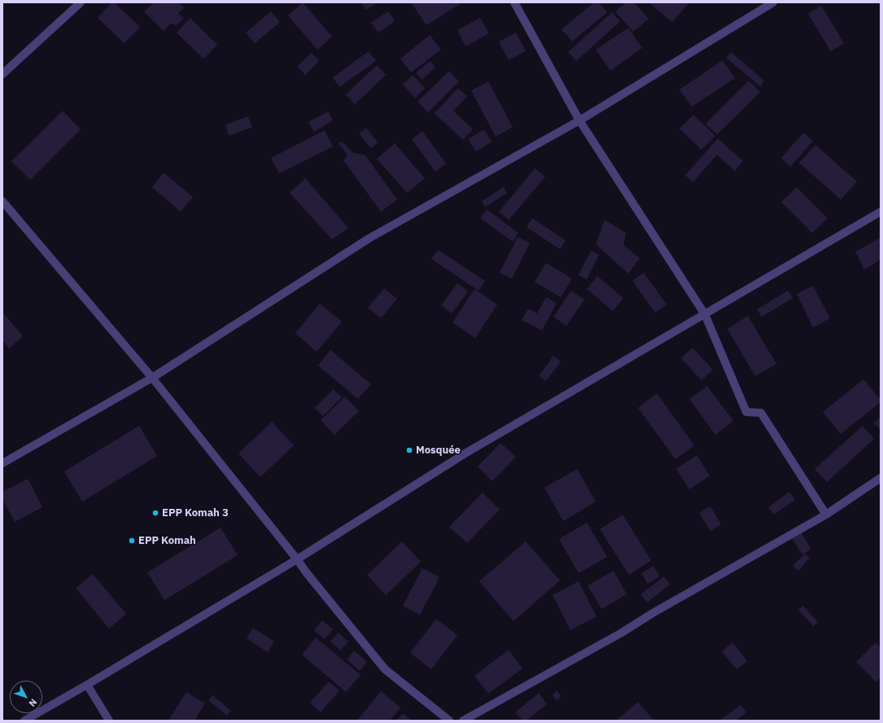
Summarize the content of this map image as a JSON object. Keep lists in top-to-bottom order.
{
  "places": ["Mosquée", "EPP Komah 3", "EPP Komah"],
  "north": "bottom right"
}
